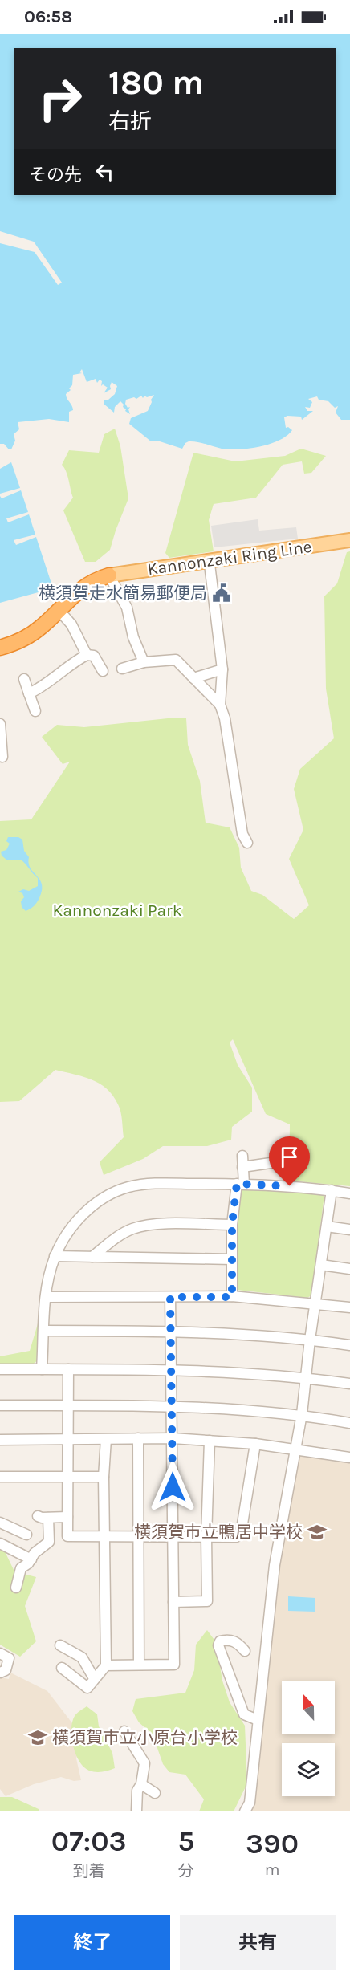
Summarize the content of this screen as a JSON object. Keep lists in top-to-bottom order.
{
  "streets": {
    "main road": ["Kannonzaki Ring Line"]
  },
  "parks": ["Kannonzaki Park"],
  "places": {
    "public building": ["横須賀走水簡易郵便局"],
    "school or university": ["横須賀市立鴨居中学校", "横須賀市立小原台小学校"]
  },
  "north": "top",
  "page": {
    "status": "06:58",
    "turn": ["180 m", "右折"],
    "then": "その先",
    "eta": [
      "07:03",
      "到着",
      "5",
      "分",
      "390",
      "m"
    ],
    "buttons": ["終了", "共有"]
  }
}
